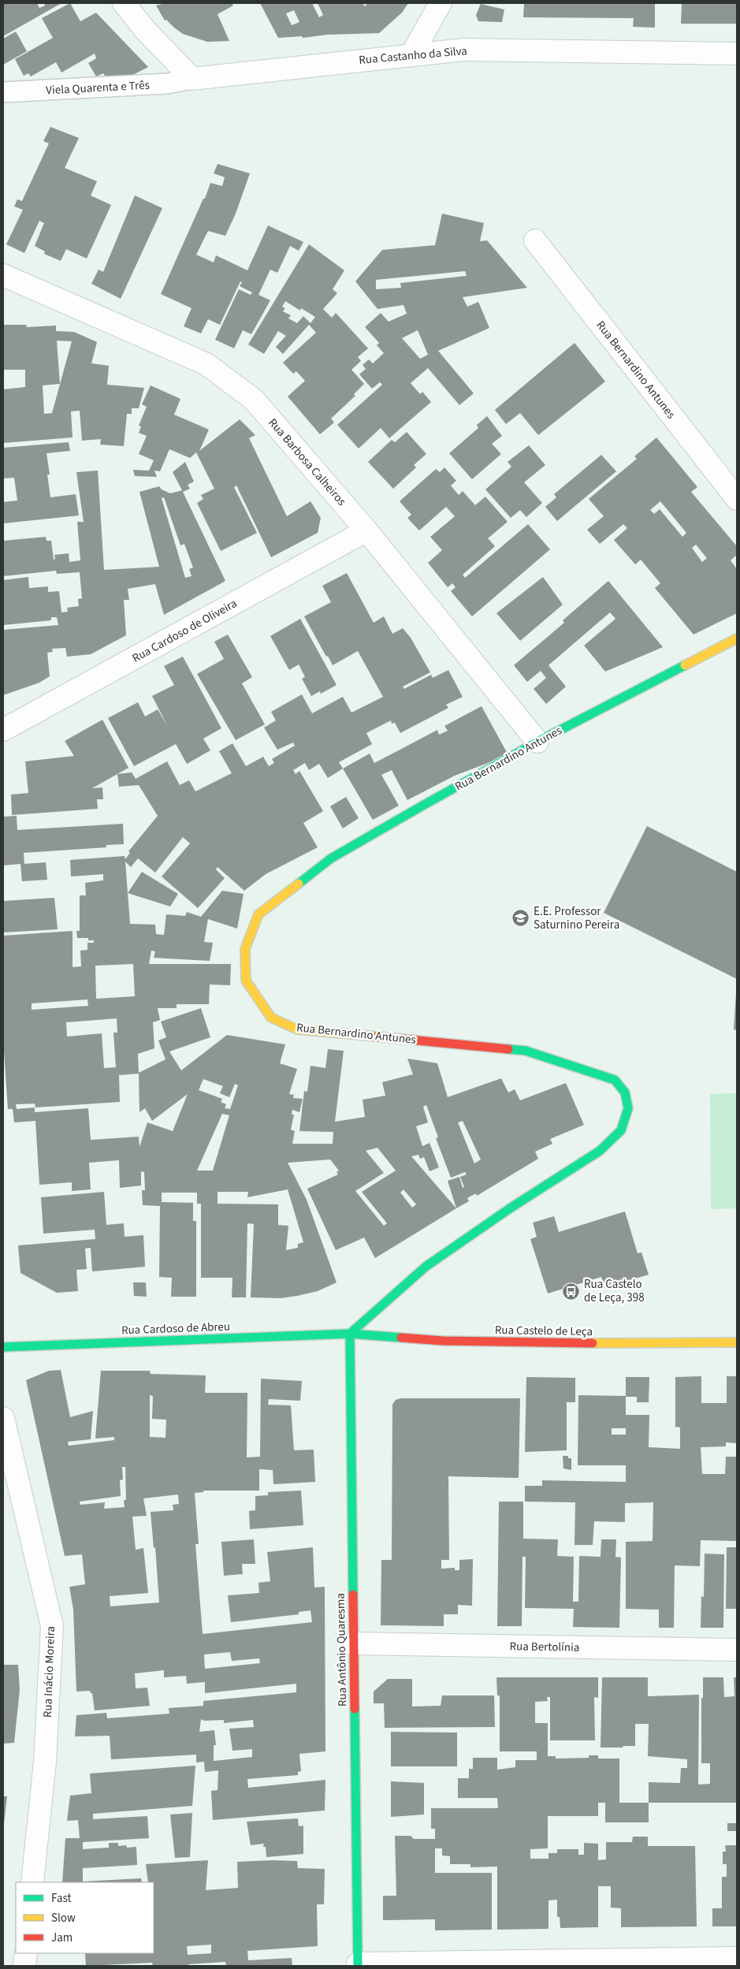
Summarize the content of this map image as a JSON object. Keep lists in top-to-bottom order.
{
  "streets": {
    "street": [
      "Rua Castanho da Silva",
      "Rua Bernardino Antunes",
      "Rua Barbosa Calheiros",
      "Rua Cardoso de Oliveira",
      "Rua Cardoso de Abreu",
      "Rua Castelo de Leça",
      "Rua Bertolínia",
      "Rua Antônio Quaresma",
      "Rua Inácio Moreira"
    ],
    "lane": ["Viela Quarenta e Três"]
  },
  "crossings": [
    ["Rua Castanho da Silva", "Viela Quarenta e Três"],
    ["Rua Bernardino Antunes", "Rua Barbosa Calheiros"],
    ["Rua Bernardino Antunes", "Rua Cardoso de Abreu"],
    ["Rua Bernardino Antunes", "Rua Castelo de Leça"],
    ["Rua Bernardino Antunes", "Rua Antônio Quaresma"],
    ["Rua Barbosa Calheiros", "Rua Cardoso de Oliveira"],
    ["Rua Cardoso de Abreu", "Rua Castelo de Leça"],
    ["Rua Cardoso de Abreu", "Rua Antônio Quaresma"],
    ["Rua Castelo de Leça", "Rua Antônio Quaresma"],
    ["Rua Bertolínia", "Rua Antônio Quaresma"]
  ],
  "places": {
    "school or university": ["E.E. Professor Saturnino Pereira"],
    "bus stop": ["Rua Castelo de Leça, 398"]
  },
  "legend": ["Fast", "Slow", "Jam"]
}
